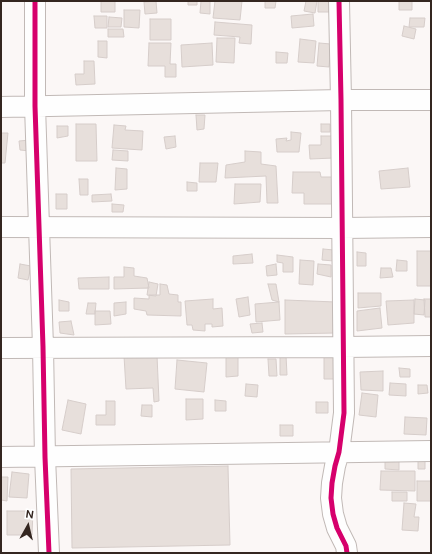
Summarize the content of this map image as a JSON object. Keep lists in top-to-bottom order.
{
  "north": "top"
}
